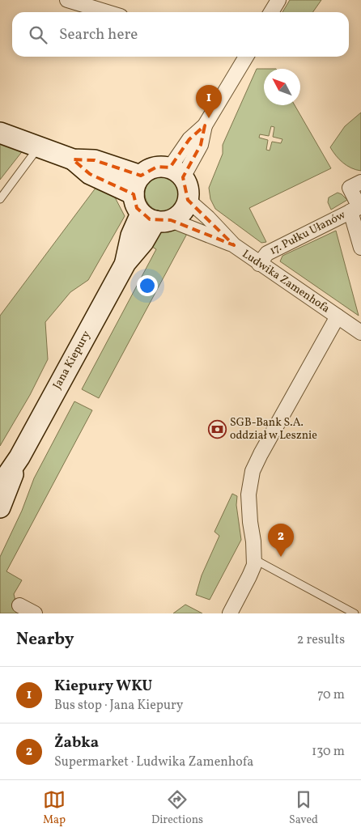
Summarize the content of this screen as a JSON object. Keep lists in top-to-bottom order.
{
  "streets": {
    "street": ["17. Pułku Ułanów", "Ludwika Zamenhofa", "Jana Kiepury"]
  },
  "crossings": [
    ["17. Pułku Ułanów", "Ludwika Zamenhofa"],
    ["Ludwika Zamenhofa", "Jana Kiepury"]
  ],
  "places": {
    "bank": ["SGB-Bank S.A. oddział w Lesznie"]
  },
  "north": "top left",
  "page": {
    "search": "Search here",
    "pins": ["1", "2"],
    "heading": ["Nearby", "2 results"],
    "list": [
      {
        "mark": "1",
        "name": "Kiepury WKU",
        "note": "Bus stop · Jana Kiepury",
        "value": "70 m"
      },
      {
        "mark": "2",
        "name": "Żabka",
        "note": "Supermarket · Ludwika Zamenhofa",
        "value": "130 m"
      }
    ],
    "nav": ["Map", "Directions", "Saved"]
  }
}
